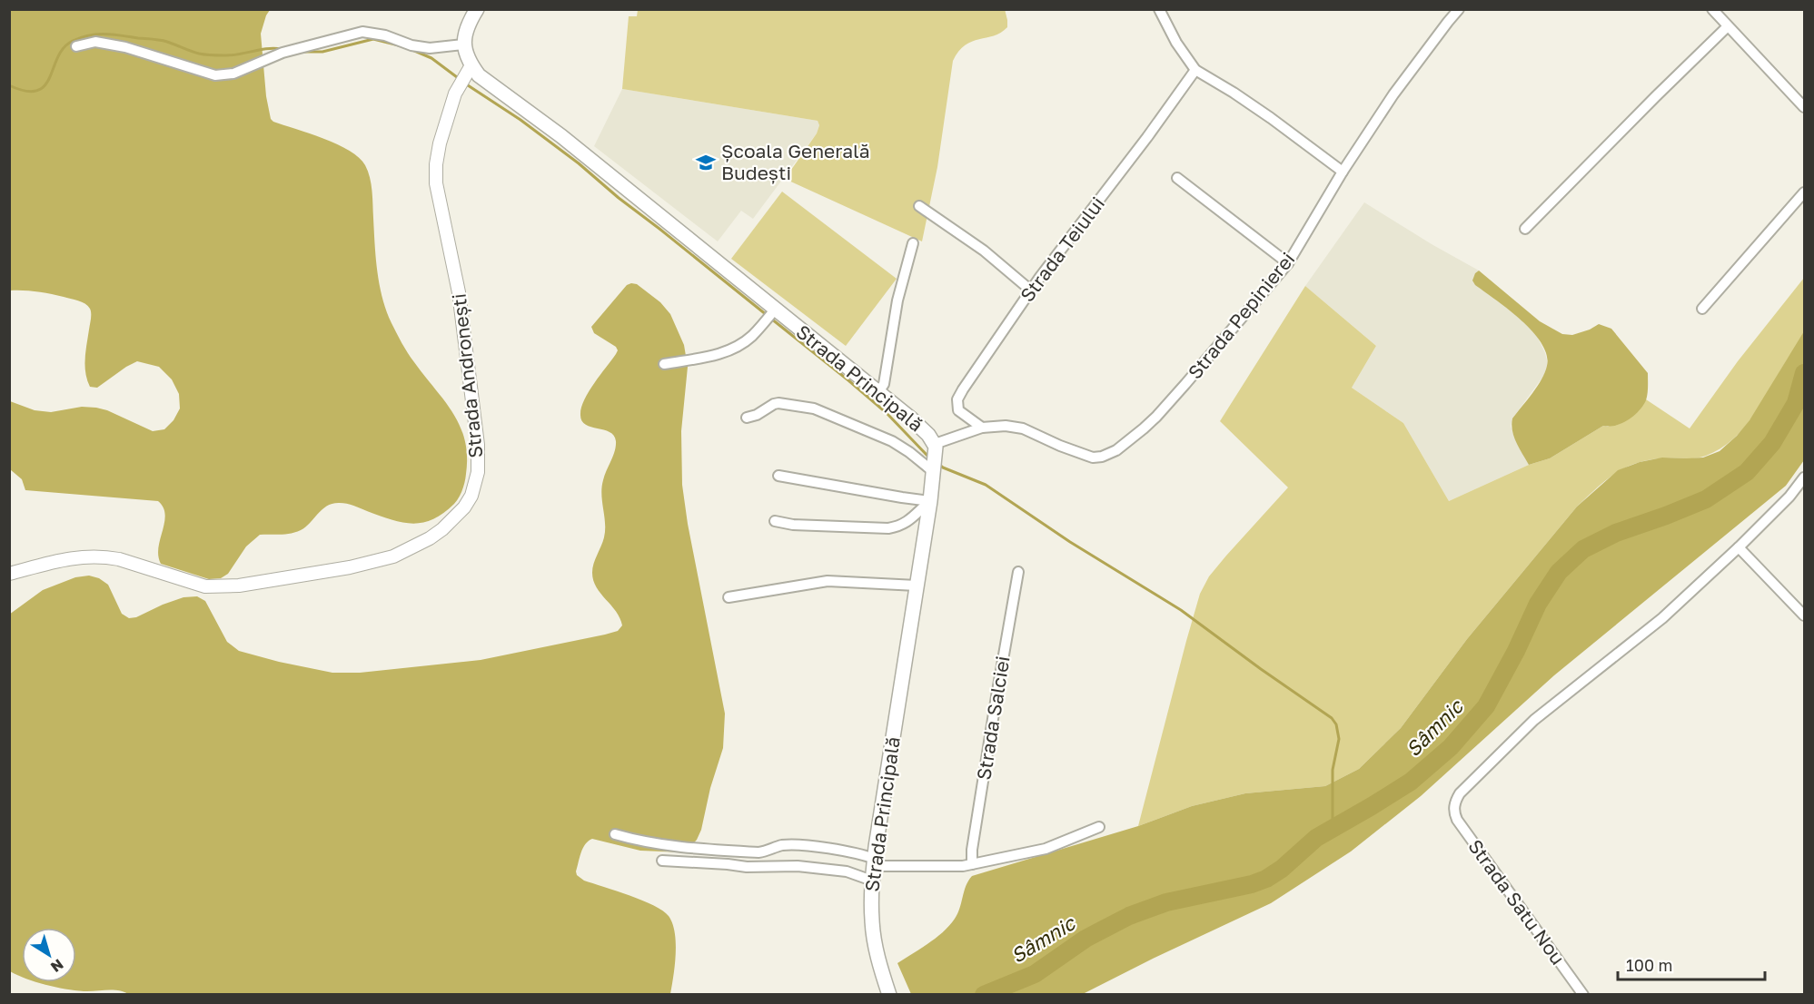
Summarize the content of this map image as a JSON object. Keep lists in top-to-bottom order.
{
  "streets": {
    "main road": ["Strada Principală"],
    "street": [
      "Strada Teiului",
      "Strada Pepinierei",
      "Strada Andronești",
      "Strada Salciei",
      "Strada Satu Nou"
    ]
  },
  "crossings": [
    ["Strada Teiului", "Strada Pepinierei"],
    ["Strada Pepinierei", "Strada Principală"],
    ["Strada Andronești", "Strada Principală"]
  ],
  "water": ["Sâmnic"],
  "places": {
    "school or university": ["Școala Generală Budești"]
  },
  "scale_bar": "100 m",
  "north": "bottom right"
}
